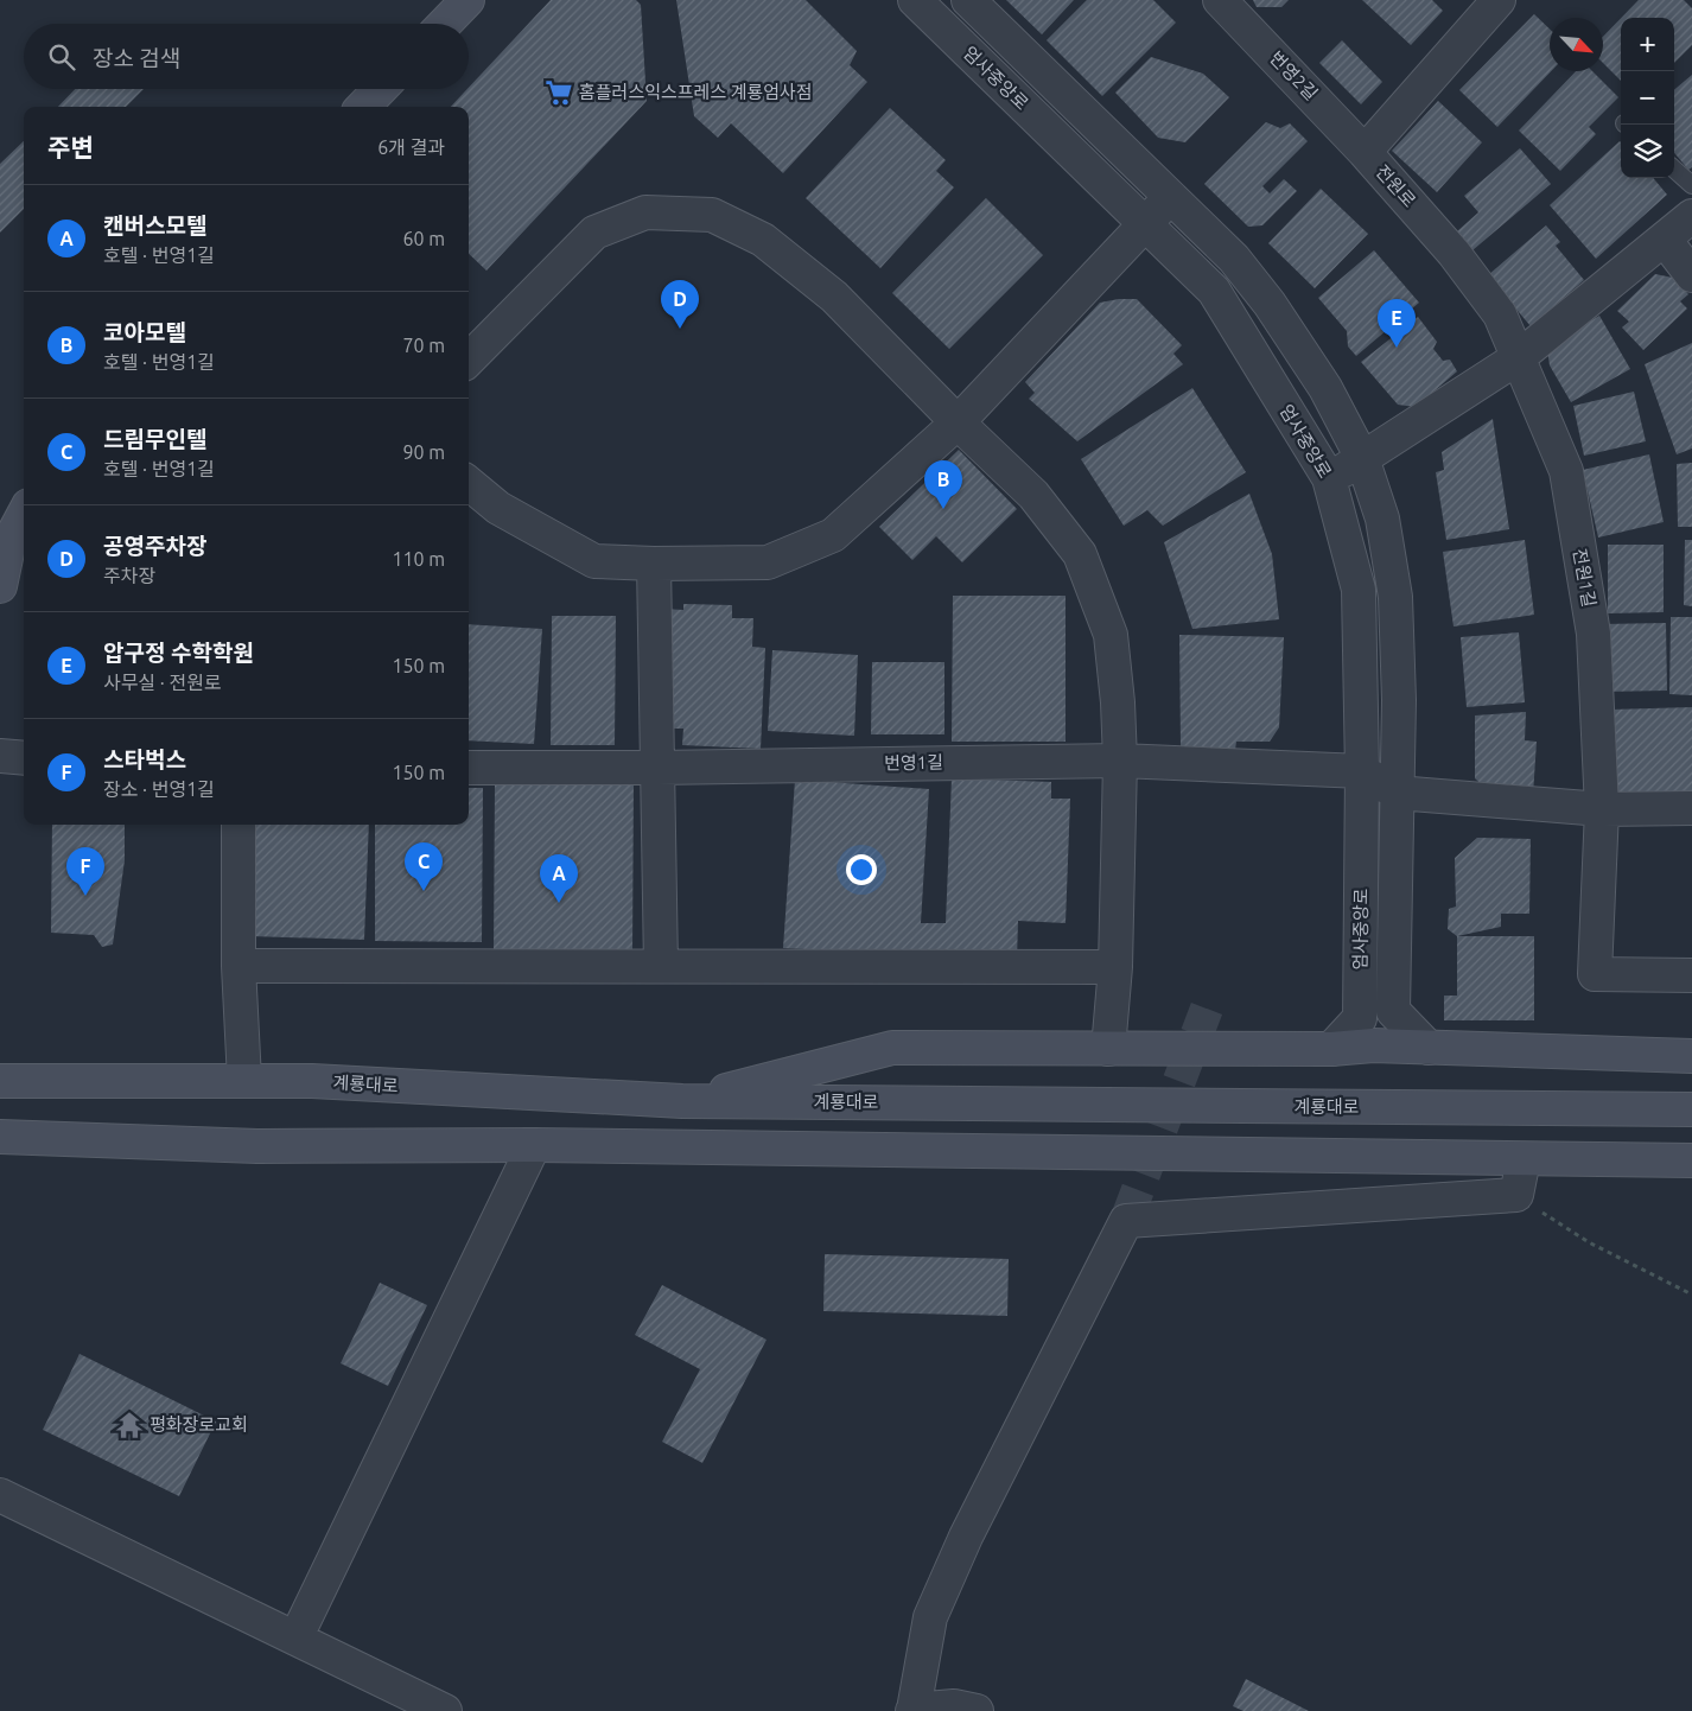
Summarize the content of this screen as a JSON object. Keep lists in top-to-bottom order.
{
  "streets": {
    "street": [
      "번영2길",
      "엄사중앙로",
      "전원로",
      "전원1길",
      "번영1길",
      "계룡대로"
    ]
  },
  "crossings": [
    ["번영2길", "전원로"],
    ["엄사중앙로", "번영1길"],
    ["전원로", "전원1길"]
  ],
  "places": {
    "supermarket": ["홈플러스익스프레스 계룡엄사점"],
    "temple": ["평화장로교회"]
  },
  "north": "bottom right",
  "page": {
    "map_buttons": ["+", "−"],
    "search": "장소 검색",
    "heading": ["주변", "6개 결과"],
    "list": [
      {
        "mark": "A",
        "name": "캔버스모텔",
        "note": "호텔 · 번영1길",
        "value": "60 m"
      },
      {
        "mark": "B",
        "name": "코아모텔",
        "note": "호텔 · 번영1길",
        "value": "70 m"
      },
      {
        "mark": "C",
        "name": "드림무인텔",
        "note": "호텔 · 번영1길",
        "value": "90 m"
      },
      {
        "mark": "D",
        "name": "공영주차장",
        "note": "주차장",
        "value": "110 m"
      },
      {
        "mark": "E",
        "name": "압구정 수학학원",
        "note": "사무실 · 전원로",
        "value": "150 m"
      },
      {
        "mark": "F",
        "name": "스타벅스",
        "note": "장소 · 번영1길",
        "value": "150 m"
      }
    ],
    "pins": [
      "D",
      "E",
      "B",
      "C",
      "F",
      "A"
    ]
  }
}
